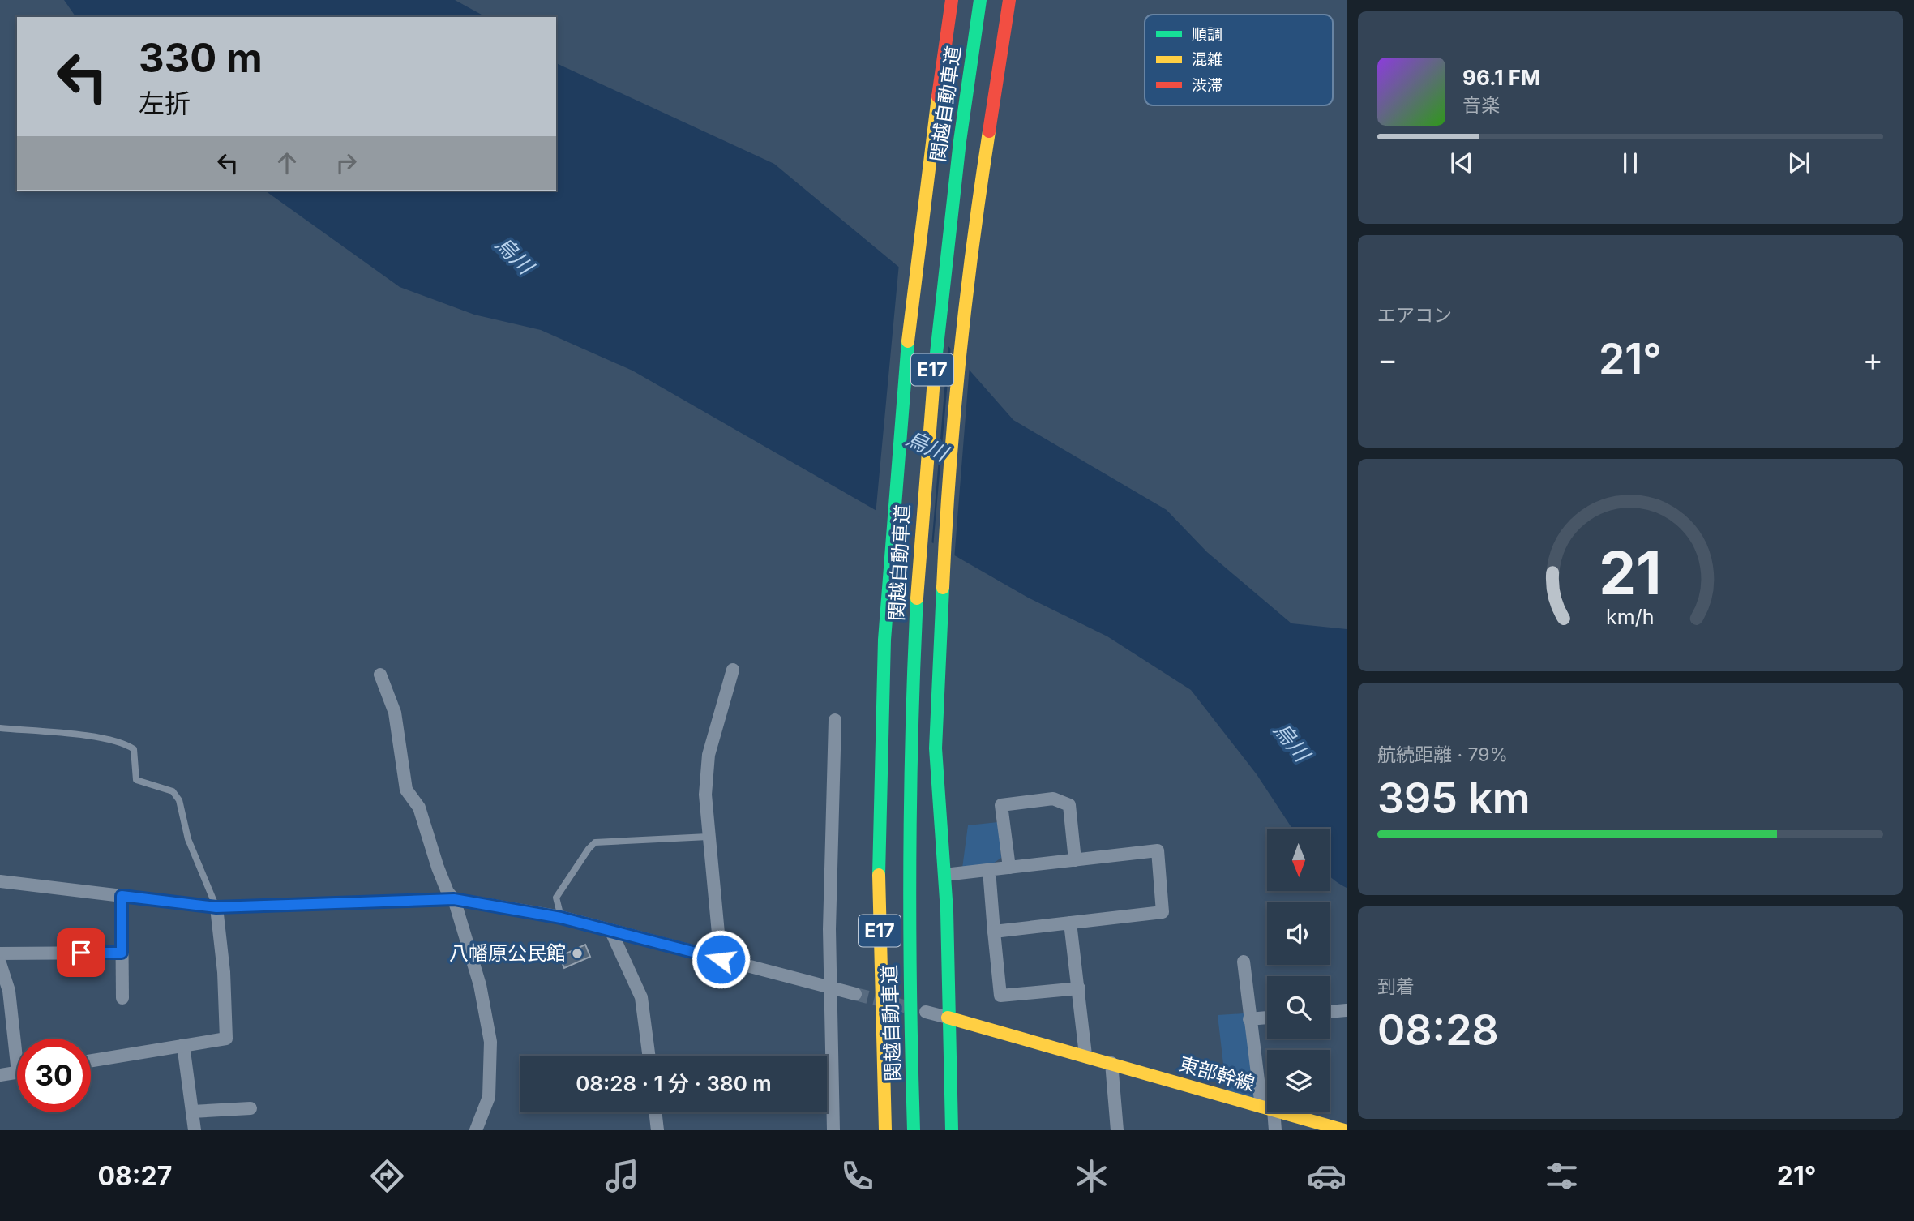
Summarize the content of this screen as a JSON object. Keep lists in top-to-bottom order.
{
  "streets": {
    "main road": ["関越自動車道", "E17", "東部幹線"]
  },
  "water": ["烏川"],
  "places": ["八幡原公民館"],
  "legend": ["順調", "混雑", "渋滞"],
  "north": "bottom",
  "page": {
    "turn": ["330 m", "左折"],
    "song": ["96.1 FM", "音楽"],
    "tile": [
      "エアコン",
      ["航続距離 · 79%", "395 km"],
      ["到着", "08:28"]
    ],
    "heat": ["−", "21°", "+"],
    "limit": "30",
    "trip": "08:28 · 1 分 · 380 m",
    "tabs": ["08:27", "21°"],
    "gauge": ["21", "km/h"]
  }
}
